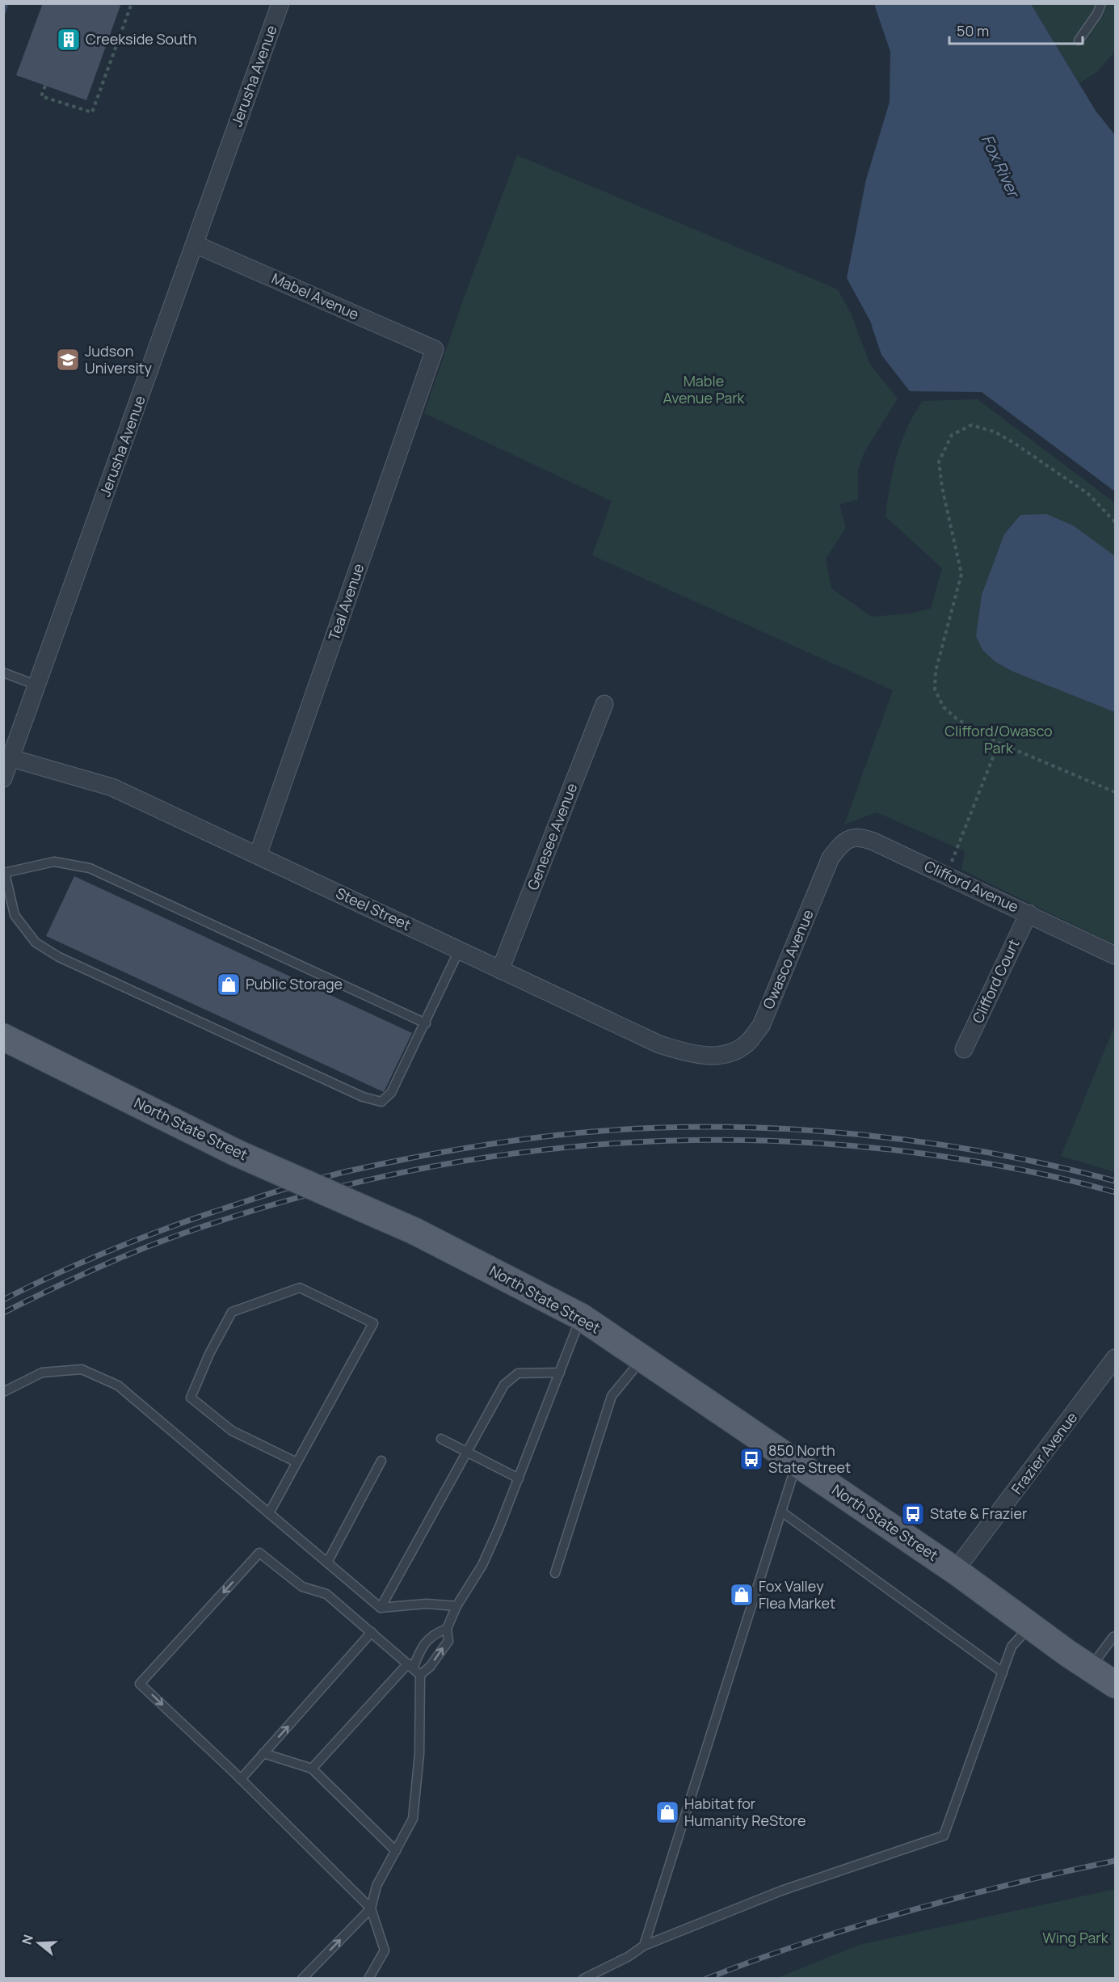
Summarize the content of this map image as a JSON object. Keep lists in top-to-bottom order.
{
  "streets": {
    "main road": ["North State Street"],
    "street": [
      "Jerusha Avenue",
      "Mabel Avenue",
      "Teal Avenue",
      "Genesee Avenue",
      "Clifford Avenue",
      "Steel Street",
      "Owasco Avenue",
      "Clifford Court",
      "Frazier Avenue"
    ]
  },
  "crossings": [
    ["Jerusha Avenue", "Mabel Avenue"],
    ["Jerusha Avenue", "Steel Street"],
    ["Mabel Avenue", "Teal Avenue"],
    ["Teal Avenue", "Steel Street"],
    ["Genesee Avenue", "Steel Street"],
    ["Clifford Avenue", "Owasco Avenue"],
    ["Clifford Avenue", "Clifford Court"],
    ["Steel Street", "Owasco Avenue"],
    ["North State Street", "Frazier Avenue"]
  ],
  "water": ["Fox River"],
  "parks": ["Mable Avenue Park", "Clifford/Owasco Park", "Wing Park"],
  "places": {
    "building": ["Creekside South"],
    "school or university": ["Judson University"],
    "shop": ["Public Storage", "Fox Valley Flea Market", "Habitat for Humanity ReStore"],
    "bus stop": ["850 North State Street", "State & Frazier"]
  },
  "scale_bar": "50 m",
  "north": "left"
}
